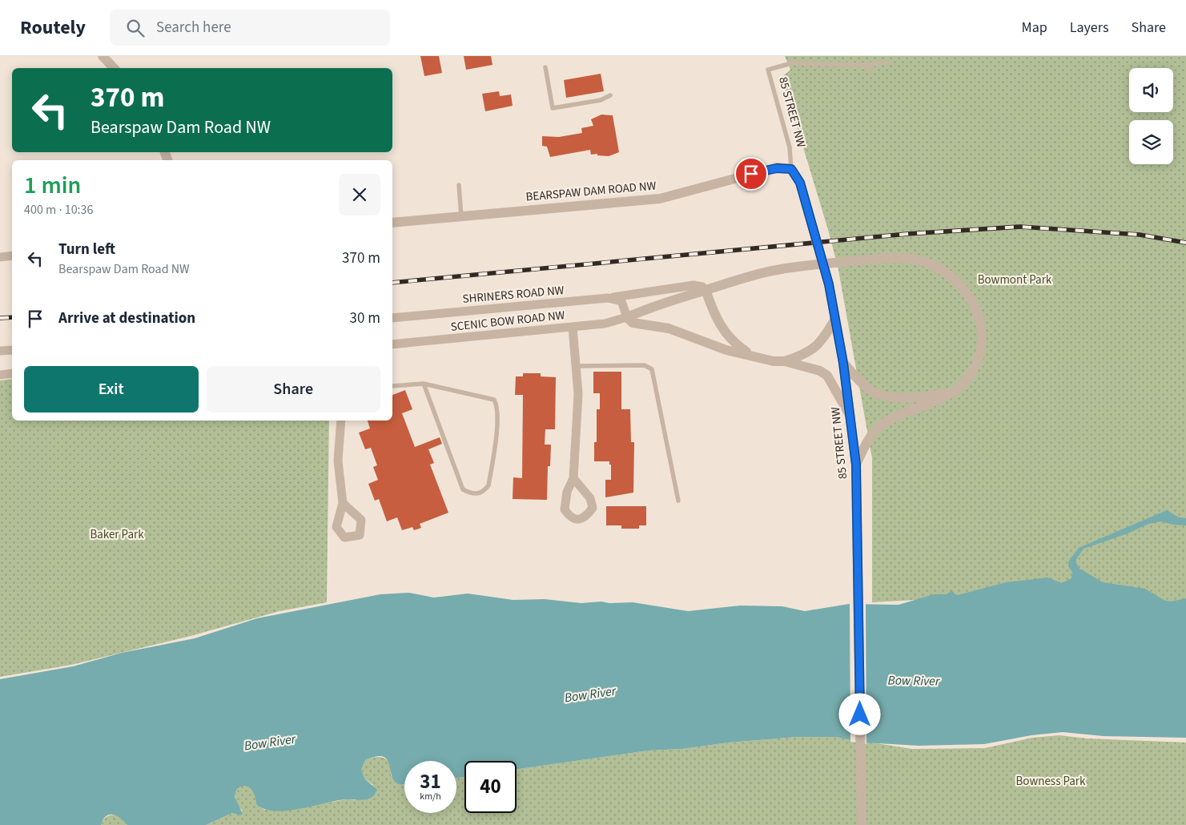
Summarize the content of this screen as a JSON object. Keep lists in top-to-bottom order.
{
  "streets": {
    "street": [
      "85 STREET NW",
      "BEARSPAW DAM ROAD NW",
      "SHRINERS ROAD NW",
      "SCENIC BOW ROAD NW"
    ]
  },
  "crossings": [
    ["85 STREET NW", "BEARSPAW DAM ROAD NW"]
  ],
  "water": ["Bow River"],
  "parks": ["Bowmont Park", "Baker Park", "Bowness Park"],
  "page": {
    "header": "Routely",
    "search": "Search here",
    "nav": ["Map", "Layers", "Share"],
    "turn": ["370 m", "Bearspaw Dam Road NW"],
    "heading": ["1 min", "400 m · 10:36"],
    "list": [
      {
        "name": "Turn left",
        "note": "Bearspaw Dam Road NW",
        "value": "370 m"
      },
      {
        "name": "Arrive at destination",
        "value": "30 m"
      }
    ],
    "buttons": ["Exit", "Share"],
    "speed": "31 km/h",
    "limit": "40"
  }
}
